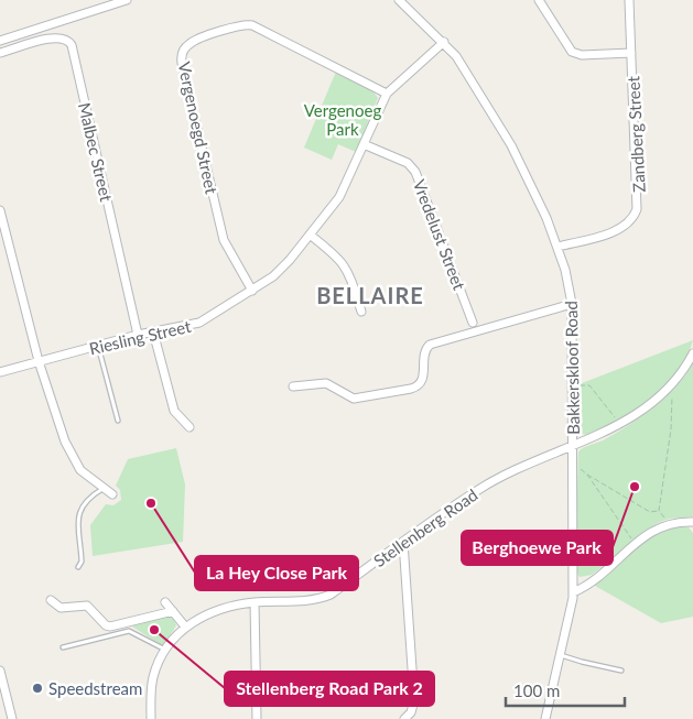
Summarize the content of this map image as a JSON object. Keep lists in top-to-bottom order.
{
  "streets": {
    "street": [
      "Vergenoegd Street",
      "Zandberg Street",
      "Malbec Street",
      "Vredelust Street",
      "Riesling Street",
      "Bakkerskloof Road",
      "Stellenberg Road"
    ]
  },
  "crossings": [
    ["Vergenoegd Street", "Riesling Street"],
    ["Zandberg Street", "Bakkerskloof Road"],
    ["Malbec Street", "Riesling Street"],
    ["Vredelust Street", "Riesling Street"],
    ["Riesling Street", "Bakkerskloof Road"],
    ["Bakkerskloof Road", "Stellenberg Road"]
  ],
  "districts": ["BELLAIRE"],
  "parks": ["Vergenoeg Park"],
  "places": [
    "Berghoewe Park",
    "La Hey Close Park",
    "Stellenberg Road Park 2",
    "Speedstream"
  ],
  "scale_bar": "100 m"
}
